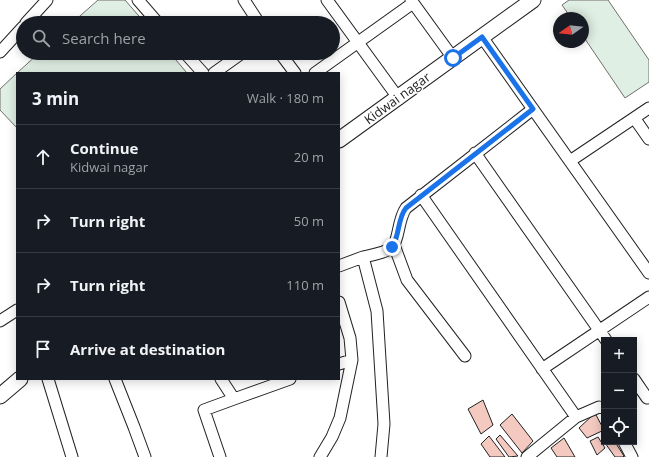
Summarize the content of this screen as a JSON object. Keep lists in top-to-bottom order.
{
  "streets": {
    "street": ["Kidwai nagar"]
  },
  "north": "left",
  "page": {
    "search": "Search here",
    "heading": ["3 min", "Walk · 180 m"],
    "list": [
      ["Continue", "Kidwai nagar", "20 m"],
      ["Turn right", "50 m"],
      ["Turn right", "110 m"],
      "Arrive at destination"
    ],
    "map_buttons": ["+", "−"]
  }
}
